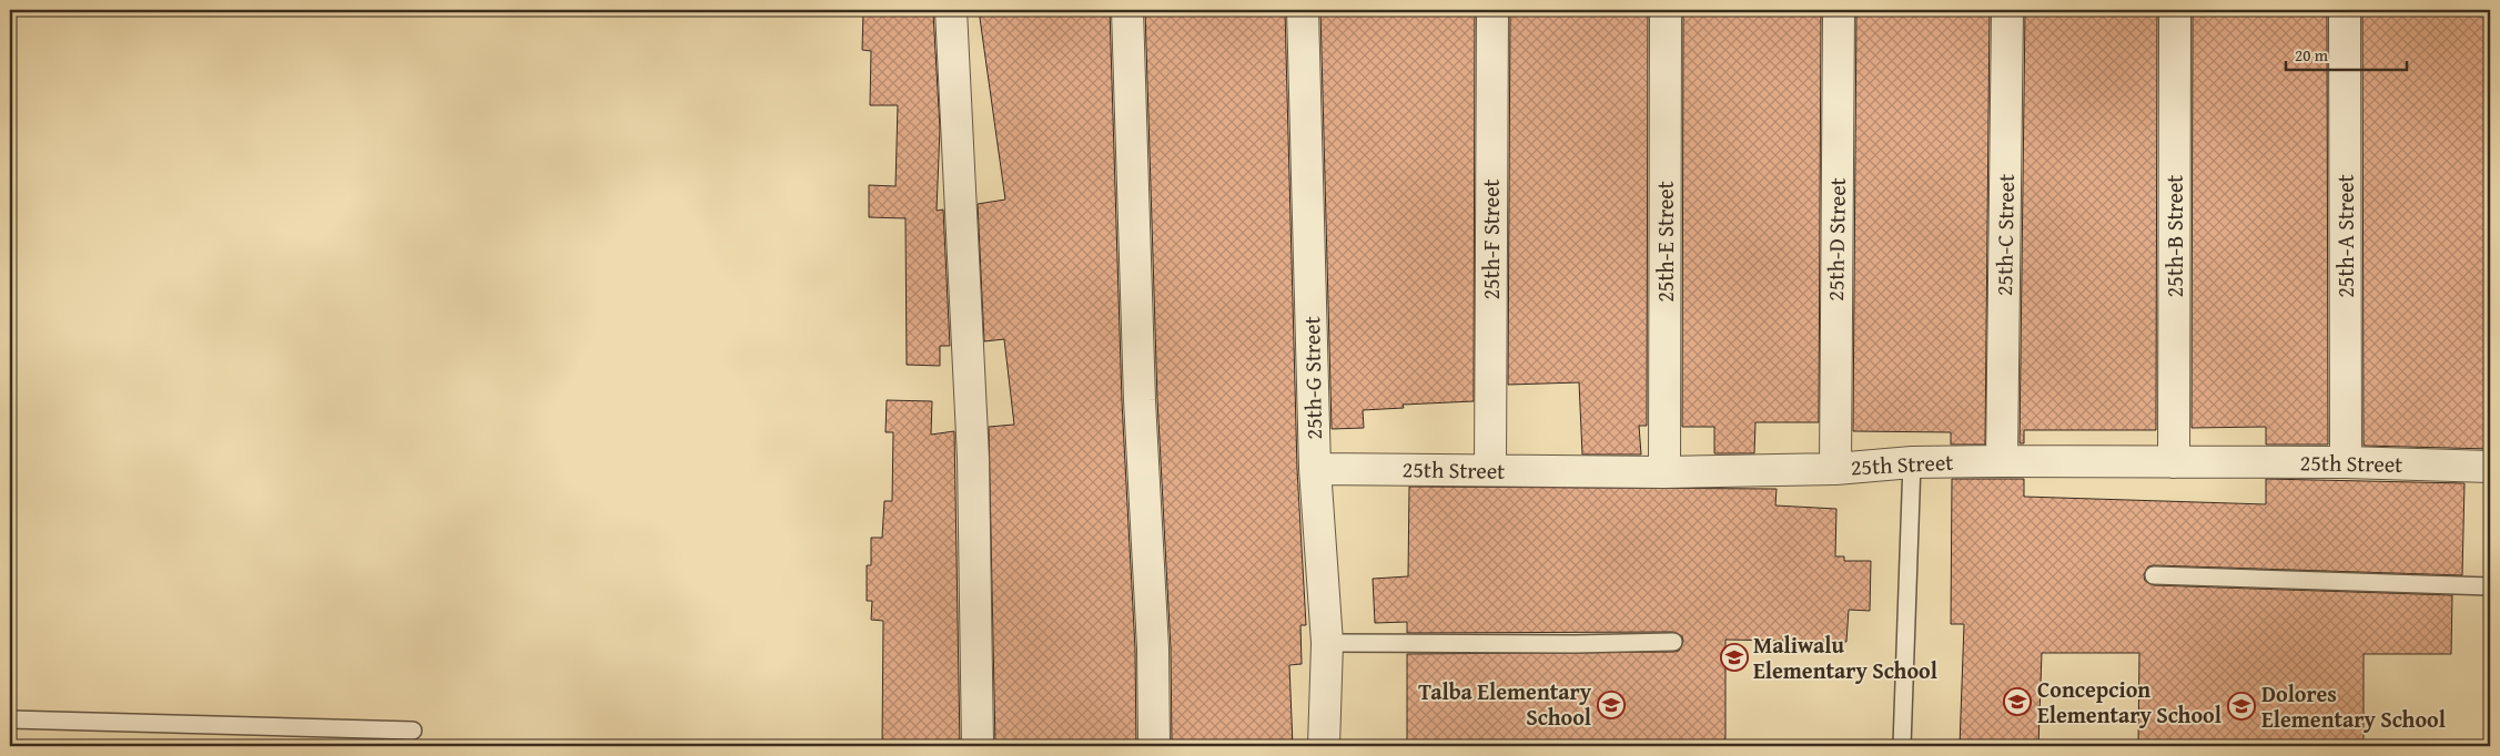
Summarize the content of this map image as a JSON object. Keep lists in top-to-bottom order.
{
  "streets": {
    "street": [
      "25th-C Street",
      "25th-B Street",
      "25th-A Street",
      "25th-F Street",
      "25th-D Street",
      "25th-E Street",
      "25th-G Street",
      "25th Street"
    ]
  },
  "crossings": [
    ["25th-C Street", "25th Street"],
    ["25th-B Street", "25th Street"],
    ["25th-A Street", "25th Street"],
    ["25th-F Street", "25th Street"],
    ["25th-D Street", "25th Street"],
    ["25th-E Street", "25th Street"],
    ["25th-G Street", "25th Street"]
  ],
  "places": {
    "school or university": [
      "Maliwalu Elementary School",
      "Concepcion Elementary School",
      "Talba Elementary School",
      "Dolores Elementary School"
    ]
  },
  "scale_bar": "20 m"
}
